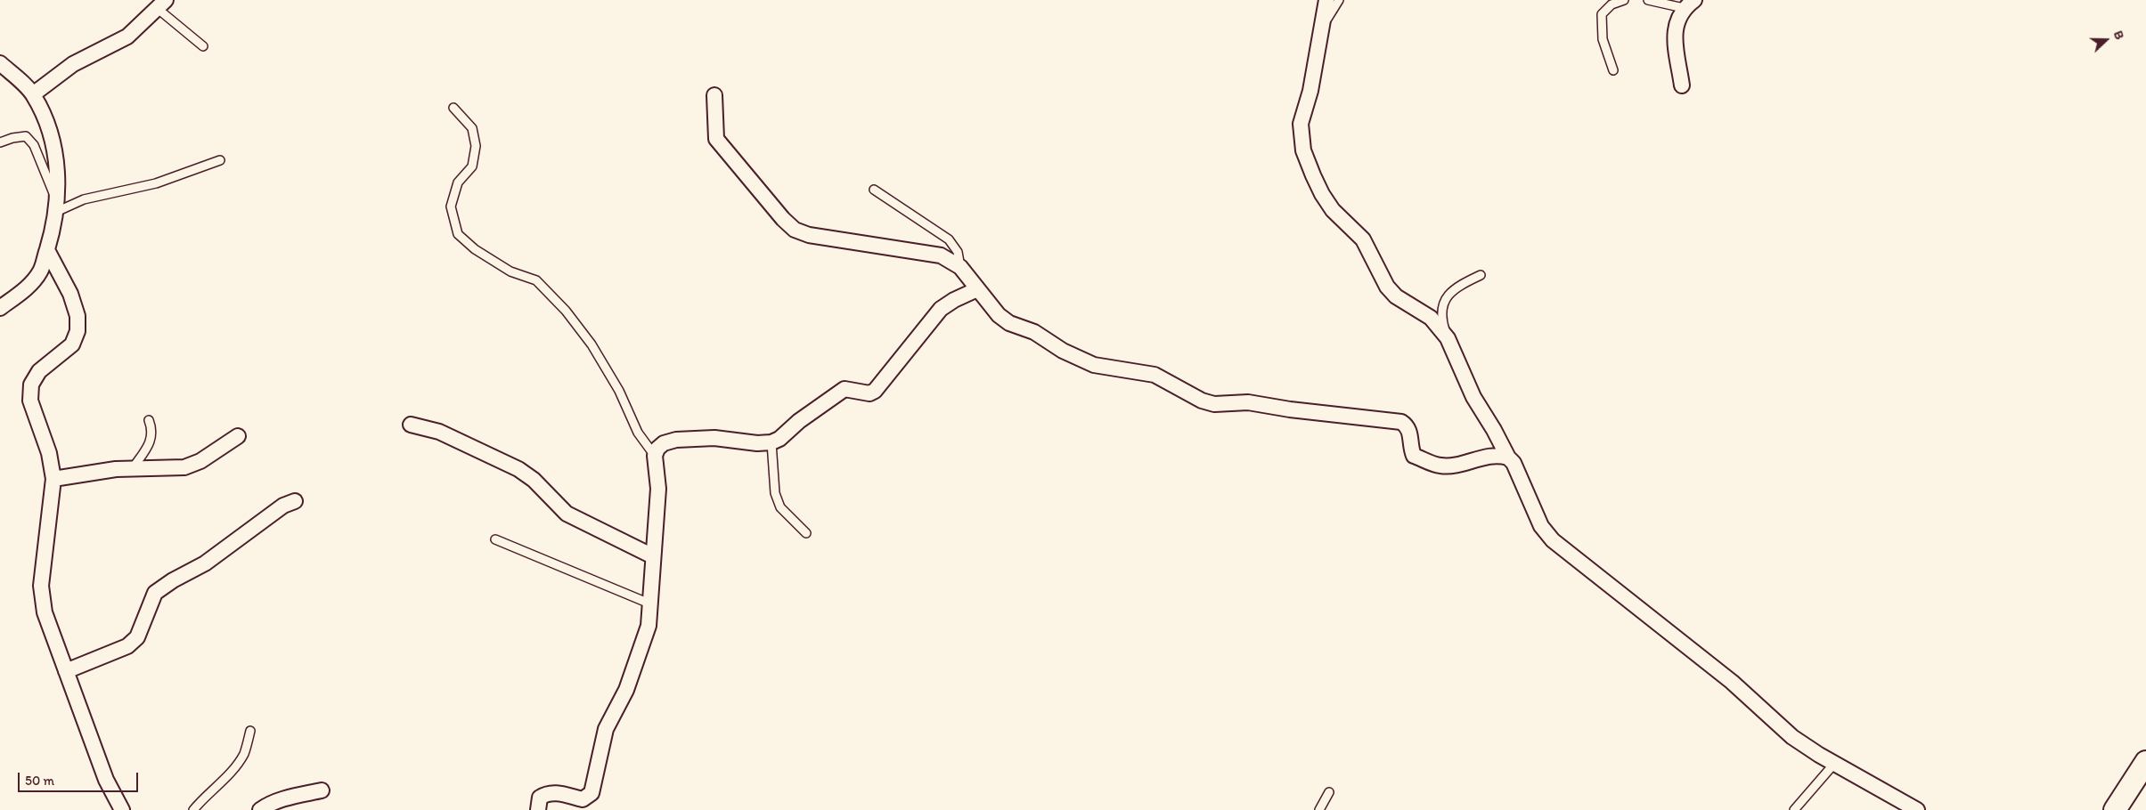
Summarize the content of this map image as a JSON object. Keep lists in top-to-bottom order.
{
  "scale_bar": "50 m",
  "north": "right"
}
